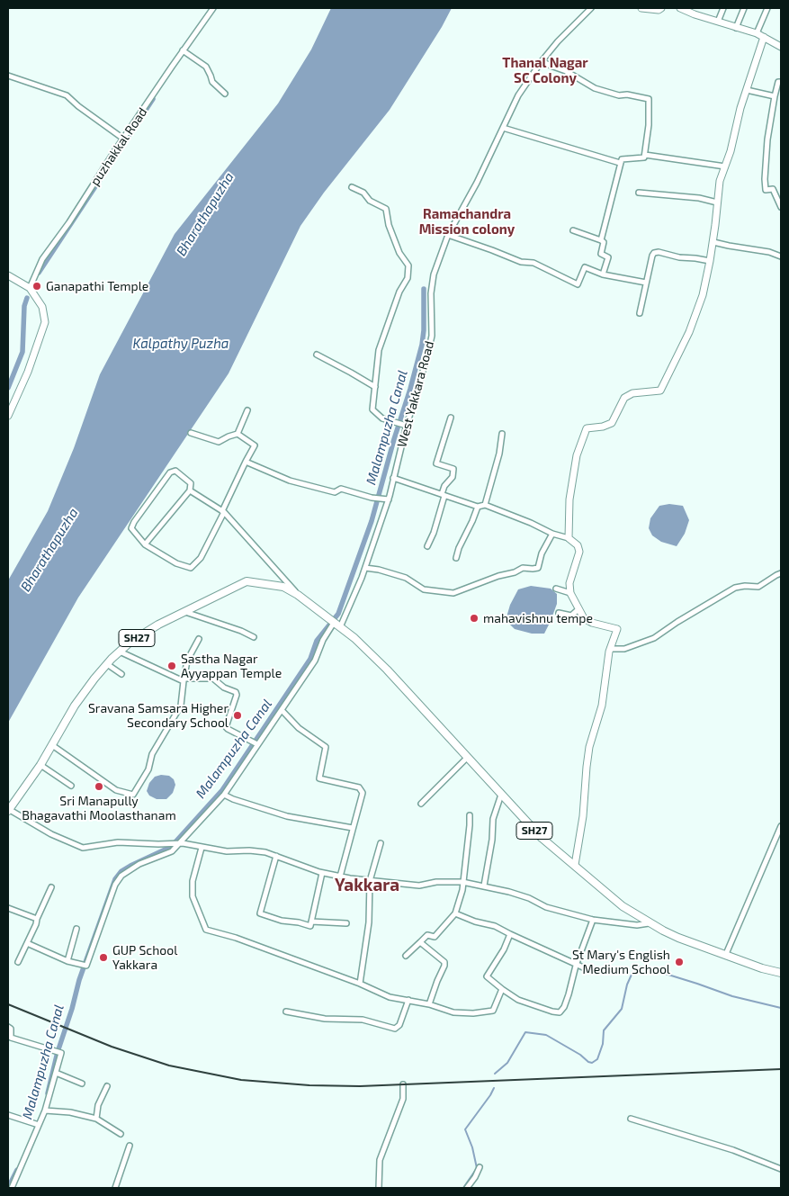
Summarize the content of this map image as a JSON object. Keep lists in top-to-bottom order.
{
  "streets": {
    "main road": ["SH27"],
    "street": ["puzhakkal Road", "West Yakkara Road"]
  },
  "crossings": [
    ["West Yakkara Road", "SH27"]
  ],
  "districts": ["Thanal Nagar SC Colony", "Ramachandra Mission colony", "Yakkara"],
  "water": ["Bharathapuzha", "Kalpathy Puzha", "Malampuzha Canal"],
  "places": [
    "Ganapathi Temple",
    "mahavishnu tempe",
    "Sastha Nagar Ayyappan Temple",
    "Sravana Samsara Higher Secondary School",
    "Sri Manapully Bhagavathi Moolasthanam",
    "GUP School Yakkara",
    "St Mary's English Medium School"
  ]
}
